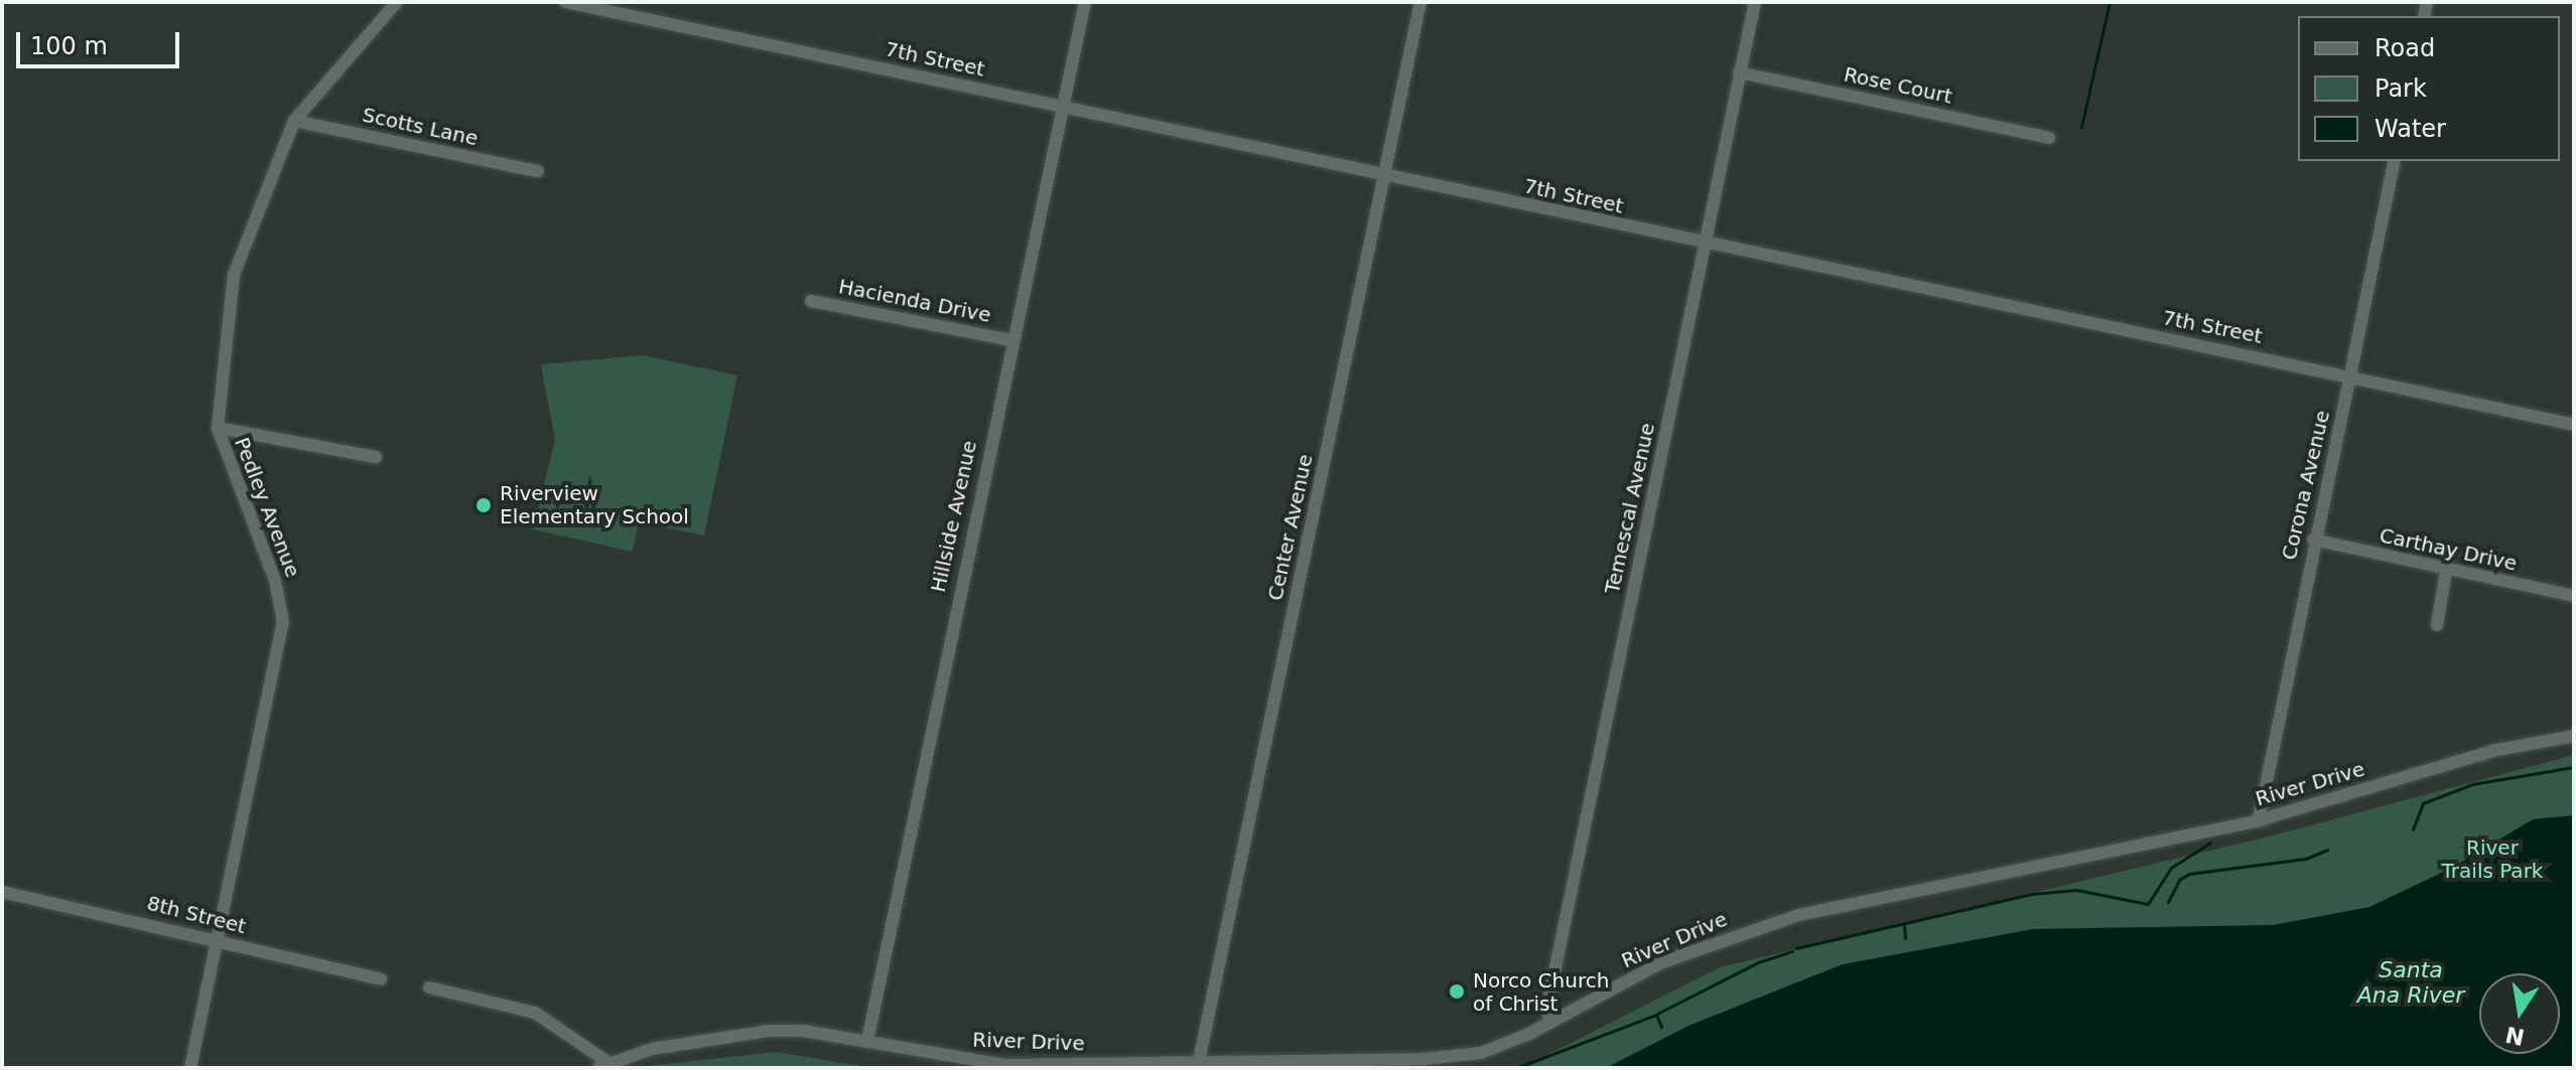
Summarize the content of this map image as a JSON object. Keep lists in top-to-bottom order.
{
  "streets": {
    "street": [
      "7th Street",
      "Rose Court",
      "Scotts Lane",
      "Hacienda Drive",
      "Corona Avenue",
      "Pedley Avenue",
      "Temescal Avenue",
      "Hillside Avenue",
      "Center Avenue",
      "Carthay Drive",
      "River Drive",
      "8th Street"
    ]
  },
  "crossings": [
    ["7th Street", "Corona Avenue"],
    ["7th Street", "Temescal Avenue"],
    ["7th Street", "Hillside Avenue"],
    ["7th Street", "Center Avenue"],
    ["Rose Court", "Temescal Avenue"],
    ["Scotts Lane", "Pedley Avenue"],
    ["Hacienda Drive", "Hillside Avenue"],
    ["Corona Avenue", "Carthay Drive"],
    ["Corona Avenue", "River Drive"],
    ["Pedley Avenue", "8th Street"],
    ["Temescal Avenue", "River Drive"],
    ["Hillside Avenue", "River Drive"],
    ["Center Avenue", "River Drive"]
  ],
  "water": ["Santa Ana River"],
  "parks": ["River Trails Park"],
  "places": ["Riverview Elementary School", "Norco Church of Christ"],
  "legend": ["Road", "Park", "Water"],
  "scale_bar": "100 m",
  "north": "bottom"
}
